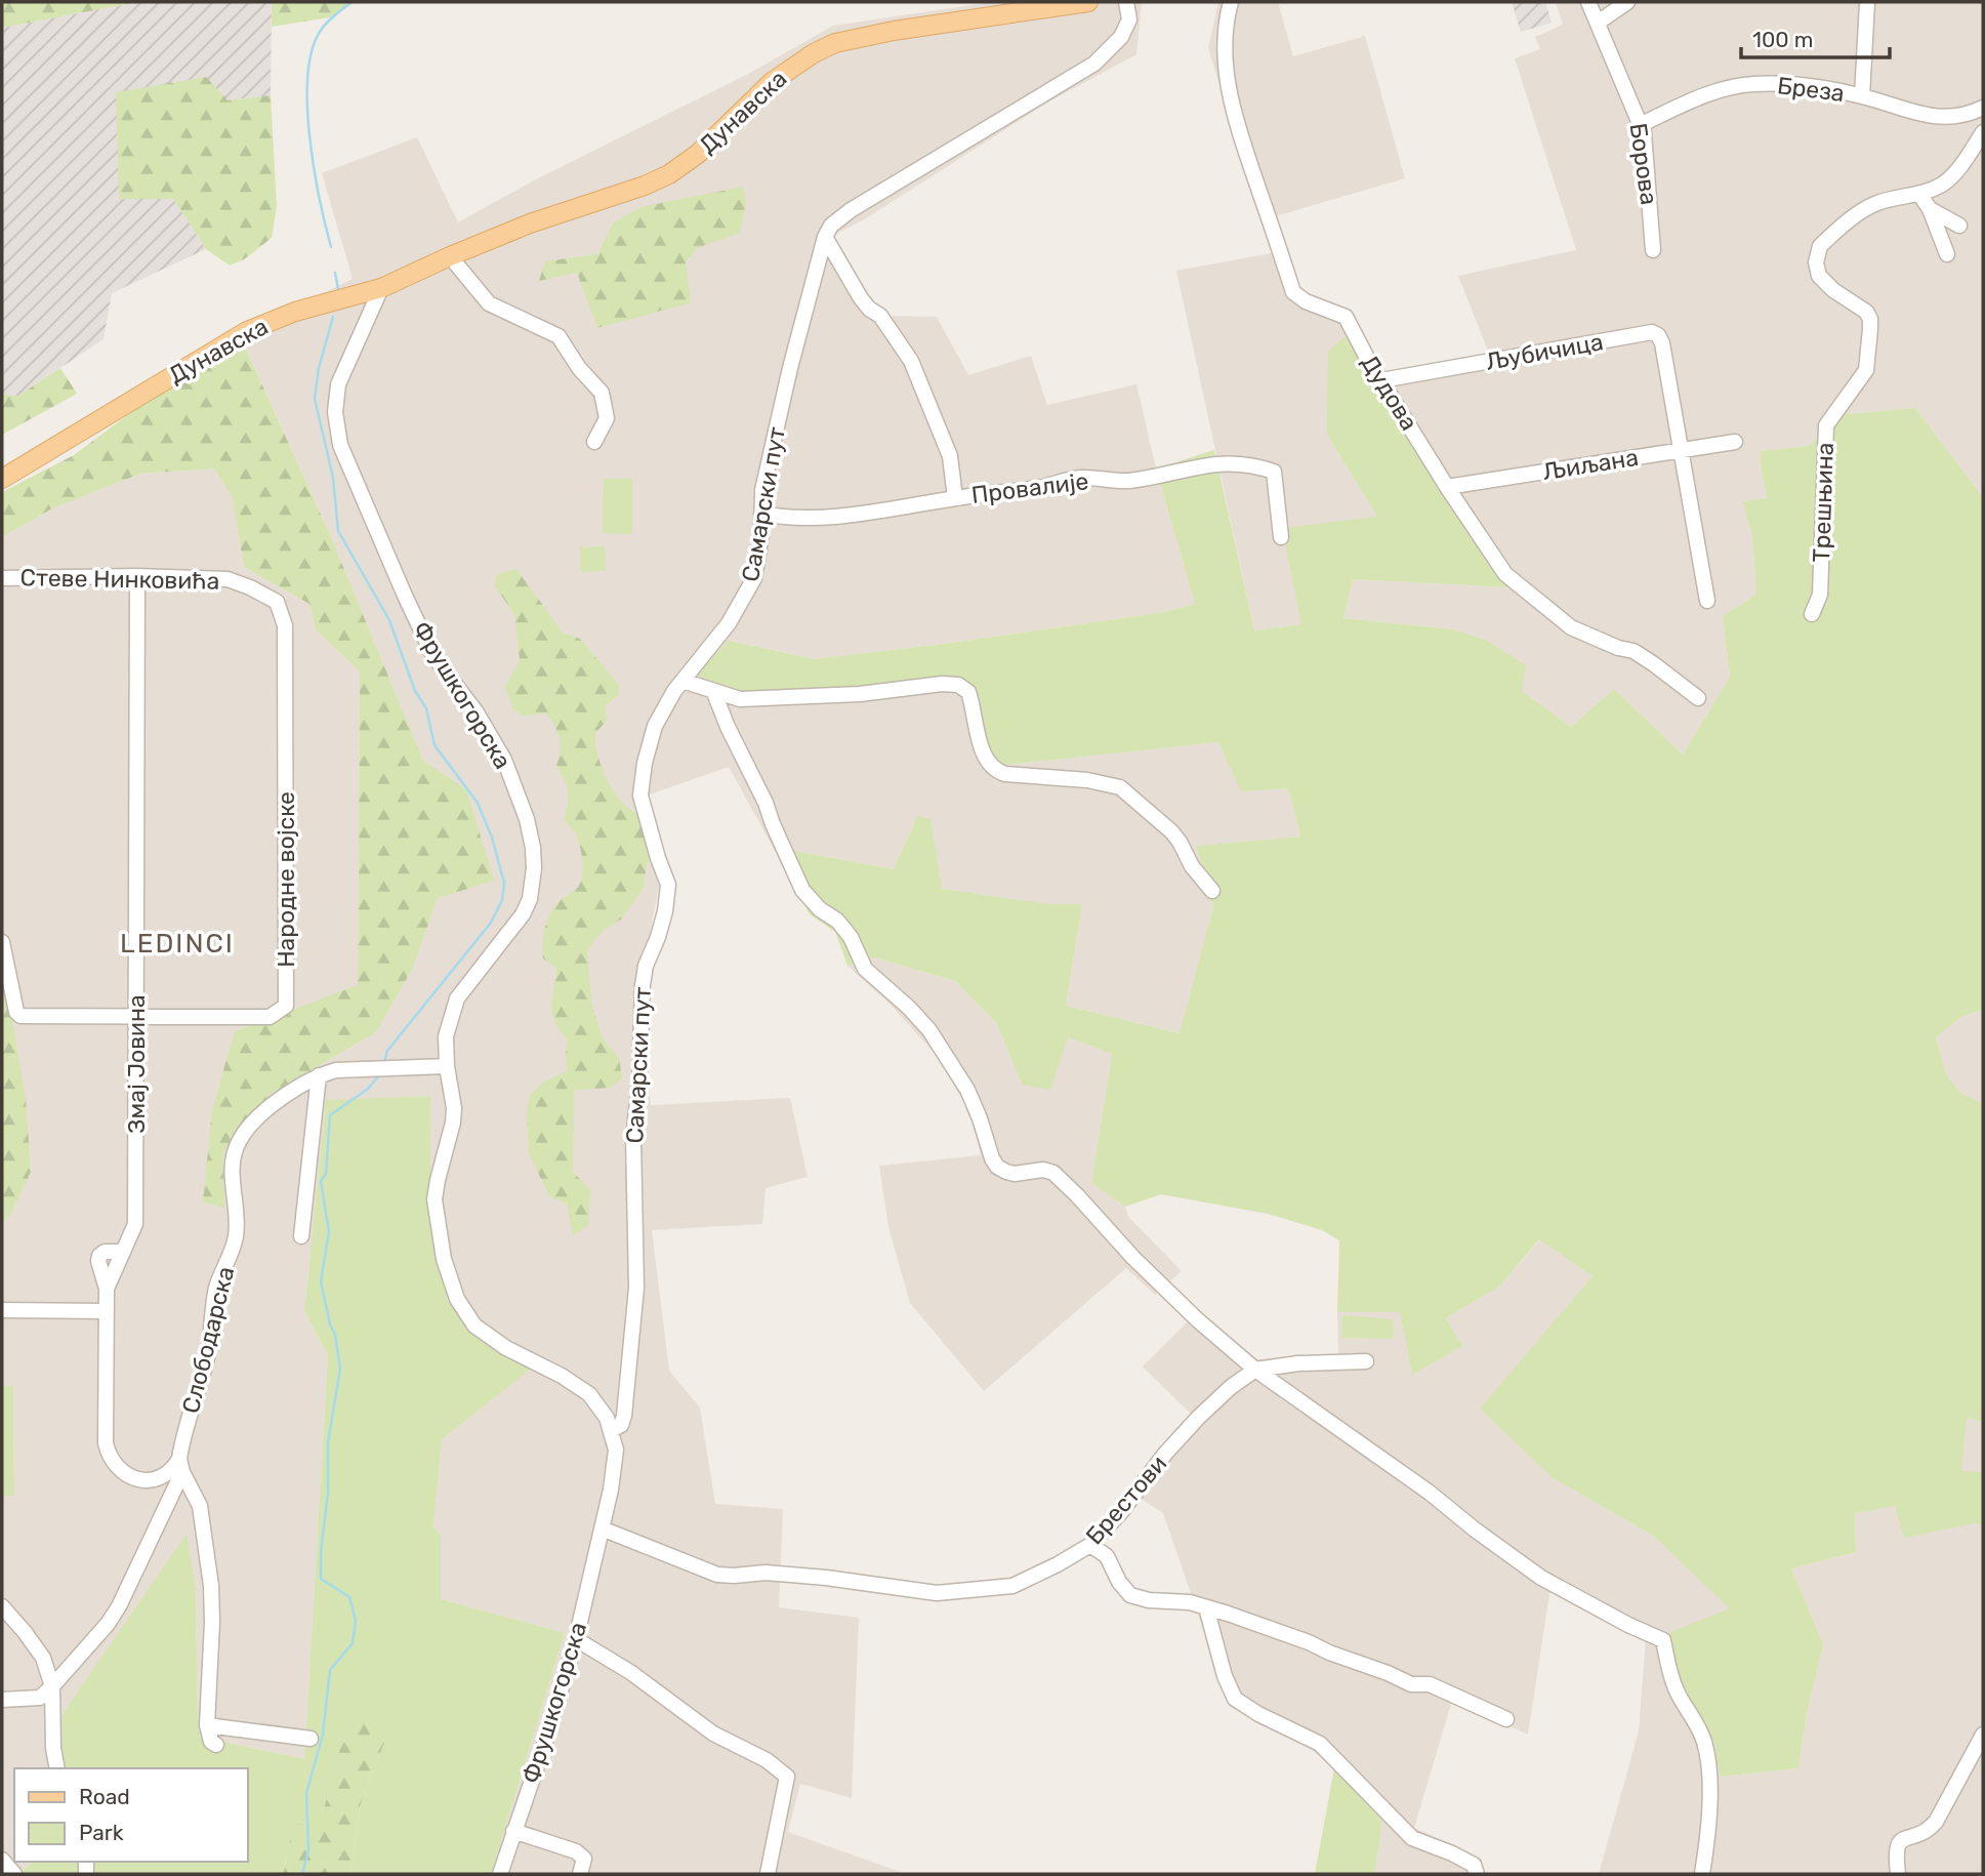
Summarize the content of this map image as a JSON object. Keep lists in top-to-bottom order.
{
  "streets": {
    "main road": ["Дунавска"],
    "street": [
      "Бреза",
      "Борова",
      "Љубичица",
      "Дудова",
      "Љиљана",
      "Провалије",
      "Трешњина",
      "Самарски пут",
      "Стеве Нинковића",
      "Фрушкогорска",
      "Народне војске",
      "Змај Јовина",
      "Слободарска",
      "Брестови"
    ]
  },
  "crossings": [
    ["Бреза", "Борова"],
    ["Дунавска", "Фрушкогорска"],
    ["Љубичица", "Дудова"],
    ["Љубичица", "Љиљана"],
    ["Дудова", "Љиљана"],
    ["Провалије", "Самарски пут"],
    ["Самарски пут", "Фрушкогорска"],
    ["Стеве Нинковића", "Народне војске"],
    ["Стеве Нинковића", "Змај Јовина"],
    ["Фрушкогорска", "Слободарска"],
    ["Фрушкогорска", "Брестови"],
    ["Народне војске", "Змај Јовина"]
  ],
  "districts": ["LEDINCI"],
  "legend": ["Road", "Park"],
  "scale_bar": "100 m"
}
